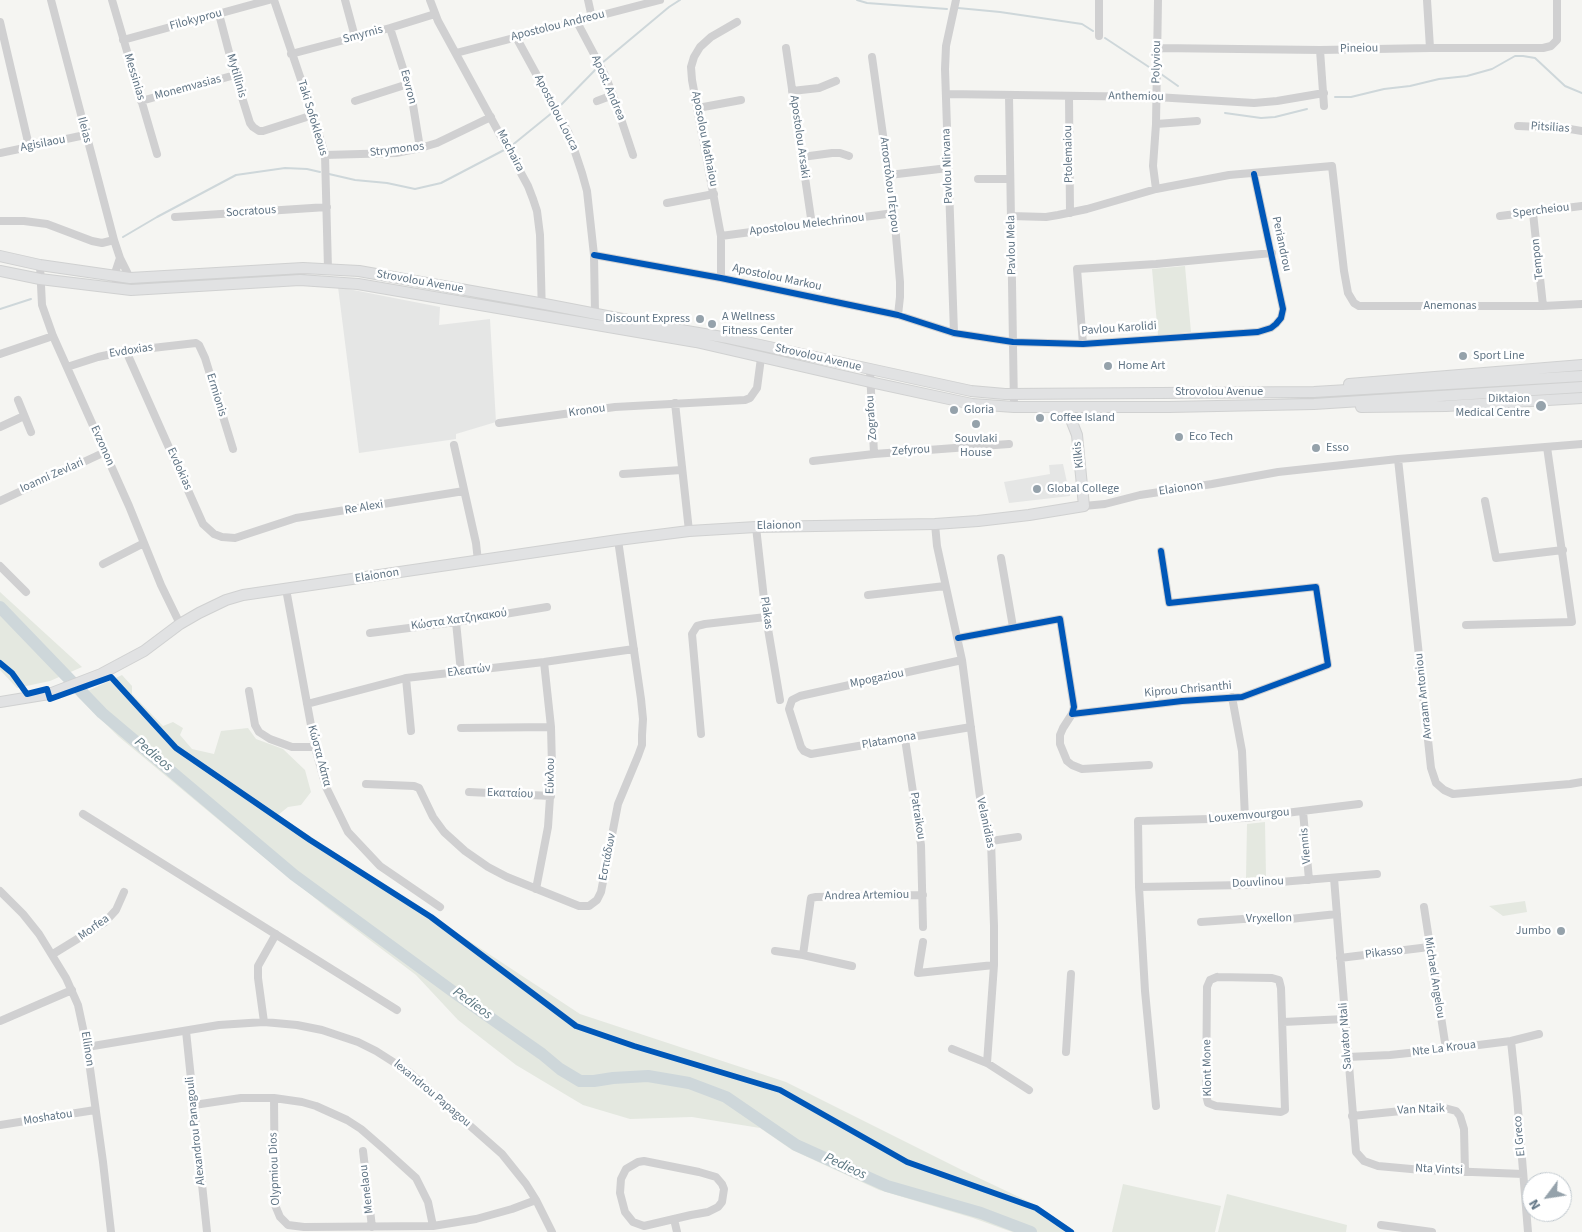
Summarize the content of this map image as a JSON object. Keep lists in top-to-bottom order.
{
  "streets": {
    "main road": ["Strovolou Avenue", "Kilkis", "Elaionon"],
    "street": [
      "Filokyprou",
      "Apostolou Andreou",
      "Smyrnis",
      "Pineiou",
      "Polyviou",
      "Mytillinis",
      "Messinias",
      "Eevron",
      "Monemvasias",
      "Apost. Andrea",
      "Anthemiou",
      "Apostolou Louca",
      "Taki Sofokleous",
      "Pitsilias",
      "Ileias",
      "Apostolou Arsaki",
      "Aposolou Mathaiou",
      "Agisilaou",
      "Strymonos",
      "Machaira",
      "Ptolemaiou",
      "Pavlou Nirvana",
      "Αποστόλου Πέτρου",
      "Spercheiou",
      "Socratous",
      "Apostolou Melechrinou",
      "Periandrou",
      "Pavlou Mela",
      "Tempon",
      "Apostolou Markou",
      "Anemonas",
      "Pavlou Karolidi",
      "Evdoxias",
      "Ermionis",
      "Kronou",
      "Zografou",
      "Evzonon",
      "Zefyrou",
      "Evdokias",
      "Ioanni Zevlari",
      "Re Alexi",
      "Plakas",
      "Κώστα Χατζηκακού",
      "Ελεατών",
      "Mpogaziou",
      "Kiprou Chrisanthi",
      "Avraam Antoniou",
      "Platamona",
      "Κώστα Λάπα",
      "Εύκλου",
      "Εκαταίου",
      "Patraikou",
      "Louxemvourgou",
      "Velanidias",
      "Viennis",
      "Εστιάδων",
      "Douvlinou",
      "Andrea Artemiou",
      "Vryxellon",
      "Morfea",
      "Pikasso",
      "Michael Angelou",
      "Salvator Ntali",
      "Ellinon",
      "Nte La Kroua",
      "Klont Mone",
      "lexandrou Papagou",
      "Van Ntaik",
      "Moshatou",
      "Alexandrou Panagouli",
      "El Greco",
      "Olypmiou Dios",
      "Nta Vintsi",
      "Menelaou"
    ]
  },
  "crossings": [
    ["Filokyprou", "Mytillinis"],
    ["Filokyprou", "Messinias"],
    ["Apostolou Andreou", "Apost. Andrea"],
    ["Apostolou Andreou", "Apostolou Louca"],
    ["Apostolou Andreou", "Machaira"],
    ["Smyrnis", "Eevron"],
    ["Smyrnis", "Taki Sofokleous"],
    ["Smyrnis", "Machaira"],
    ["Pineiou", "Polyviou"],
    ["Polyviou", "Anthemiou"],
    ["Mytillinis", "Monemvasias"],
    ["Mytillinis", "Taki Sofokleous"],
    ["Messinias", "Monemvasias"],
    ["Eevron", "Strymonos"],
    ["Anthemiou", "Ptolemaiou"],
    ["Anthemiou", "Pavlou Nirvana"],
    ["Anthemiou", "Pavlou Mela"],
    ["Apostolou Louca", "Apostolou Markou"],
    ["Apostolou Louca", "Strovolou Avenue"],
    ["Taki Sofokleous", "Strymonos"],
    ["Taki Sofokleous", "Socratous"],
    ["Taki Sofokleous", "Strovolou Avenue"],
    ["Ileias", "Agisilaou"],
    ["Ileias", "Strovolou Avenue"],
    ["Apostolou Arsaki", "Apostolou Melechrinou"],
    ["Aposolou Mathaiou", "Apostolou Melechrinou"],
    ["Aposolou Mathaiou", "Apostolou Markou"],
    ["Strymonos", "Machaira"],
    ["Machaira", "Strovolou Avenue"],
    ["Pavlou Nirvana", "Apostolou Markou"],
    ["Pavlou Nirvana", "Pavlou Karolidi"],
    ["Αποστόλου Πέτρου", "Apostolou Melechrinou"],
    ["Αποστόλου Πέτρου", "Apostolou Markou"],
    ["Spercheiou", "Tempon"],
    ["Periandrou", "Anemonas"],
    ["Periandrou", "Pavlou Karolidi"],
    ["Pavlou Mela", "Strovolou Avenue"],
    ["Pavlou Mela", "Pavlou Karolidi"],
    ["Tempon", "Anemonas"],
    ["Apostolou Markou", "Pavlou Karolidi"],
    ["Strovolou Avenue", "Kronou"],
    ["Strovolou Avenue", "Zografou"],
    ["Strovolou Avenue", "Evzonon"],
    ["Strovolou Avenue", "Kilkis"],
    ["Evdoxias", "Ermionis"],
    ["Evdoxias", "Evzonon"],
    ["Evdoxias", "Evdokias"],
    ["Zografou", "Zefyrou"],
    ["Evzonon", "Ioanni Zevlari"],
    ["Evzonon", "Elaionon"],
    ["Kilkis", "Elaionon"],
    ["Evdokias", "Re Alexi"],
    ["Elaionon", "Plakas"],
    ["Elaionon", "Avraam Antoniou"],
    ["Elaionon", "Κώστα Λάπα"],
    ["Elaionon", "Velanidias"],
    ["Elaionon", "Εστιάδων"],
    ["Ελεατών", "Κώστα Λάπα"],
    ["Ελεατών", "Εύκλου"],
    ["Ελεατών", "Εστιάδων"],
    ["Mpogaziou", "Platamona"],
    ["Mpogaziou", "Velanidias"],
    ["Platamona", "Patraikou"],
    ["Platamona", "Velanidias"],
    ["Εύκλου", "Εκαταίου"],
    ["Εύκλου", "Εστιάδων"],
    ["Patraikou", "Andrea Artemiou"],
    ["Louxemvourgou", "Viennis"],
    ["Louxemvourgou", "Douvlinou"],
    ["Viennis", "Douvlinou"],
    ["Douvlinou", "Salvator Ntali"],
    ["Vryxellon", "Salvator Ntali"],
    ["Morfea", "Ellinon"],
    ["Pikasso", "Michael Angelou"],
    ["Pikasso", "Salvator Ntali"],
    ["Michael Angelou", "Nte La Kroua"],
    ["Salvator Ntali", "Nte La Kroua"],
    ["Salvator Ntali", "Van Ntaik"],
    ["Salvator Ntali", "Nta Vintsi"],
    ["Ellinon", "lexandrou Papagou"],
    ["Ellinon", "Moshatou"],
    ["Nte La Kroua", "El Greco"],
    ["lexandrou Papagou", "Alexandrou Panagouli"],
    ["lexandrou Papagou", "Olypmiou Dios"],
    ["Van Ntaik", "Nta Vintsi"],
    ["Olypmiou Dios", "Menelaou"]
  ],
  "water": ["Pedieos"],
  "places": [
    "Discount Express",
    "A Wellness Fitness Center",
    "Sport Line",
    "Home Art",
    "Diktaion Medical Centre",
    "Gloria",
    "Coffee Island",
    "Souvlaki House",
    "Eco Tech",
    "Esso",
    "Global College",
    "Jumbo"
  ],
  "north": "bottom left"
}
